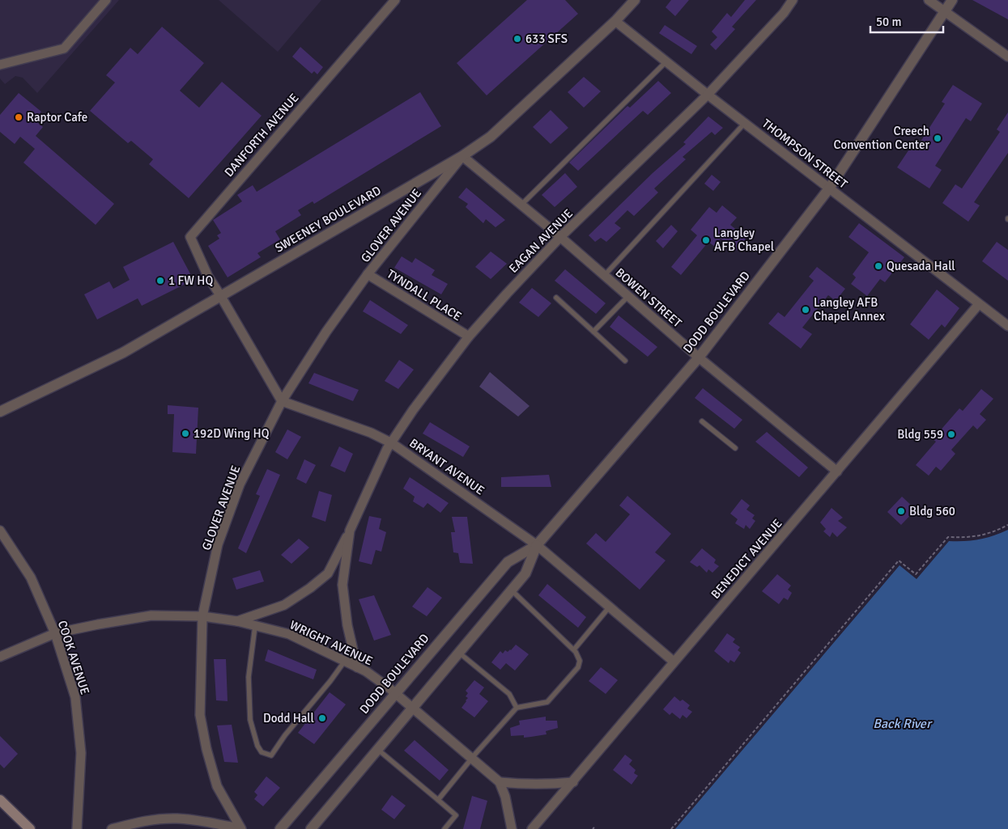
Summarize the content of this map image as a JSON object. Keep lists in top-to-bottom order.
{
  "streets": {
    "street": [
      "DANFORTH AVENUE",
      "THOMPSON STREET",
      "SWEENEY BOULEVARD",
      "GLOVER AVENUE",
      "EAGAN AVENUE",
      "TYNDALL PLACE",
      "BOWEN STREET",
      "DODD BOULEVARD",
      "BRYANT AVENUE",
      "BENEDICT AVENUE",
      "WRIGHT AVENUE",
      "COOK AVENUE"
    ]
  },
  "crossings": [
    ["DANFORTH AVENUE", "SWEENEY BOULEVARD"],
    ["THOMPSON STREET", "SWEENEY BOULEVARD"],
    ["THOMPSON STREET", "EAGAN AVENUE"],
    ["THOMPSON STREET", "DODD BOULEVARD"],
    ["THOMPSON STREET", "BENEDICT AVENUE"],
    ["SWEENEY BOULEVARD", "GLOVER AVENUE"],
    ["SWEENEY BOULEVARD", "BOWEN STREET"],
    ["GLOVER AVENUE", "TYNDALL PLACE"],
    ["GLOVER AVENUE", "BOWEN STREET"],
    ["GLOVER AVENUE", "BRYANT AVENUE"],
    ["GLOVER AVENUE", "WRIGHT AVENUE"],
    ["EAGAN AVENUE", "TYNDALL PLACE"],
    ["EAGAN AVENUE", "BOWEN STREET"],
    ["EAGAN AVENUE", "BRYANT AVENUE"],
    ["EAGAN AVENUE", "WRIGHT AVENUE"],
    ["BOWEN STREET", "DODD BOULEVARD"],
    ["BOWEN STREET", "BENEDICT AVENUE"],
    ["DODD BOULEVARD", "BRYANT AVENUE"],
    ["DODD BOULEVARD", "WRIGHT AVENUE"],
    ["BRYANT AVENUE", "BENEDICT AVENUE"],
    ["WRIGHT AVENUE", "COOK AVENUE"]
  ],
  "water": ["Back River"],
  "places": [
    "633 SFS",
    "Raptor Cafe",
    "Creech Convention Center",
    "Langley AFB Chapel",
    "Quesada Hall",
    "1 FW HQ",
    "Langley AFB Chapel Annex",
    "192D Wing HQ",
    "Bldg 559",
    "Bldg 560",
    "Dodd Hall"
  ],
  "scale_bar": "50 m"
}
